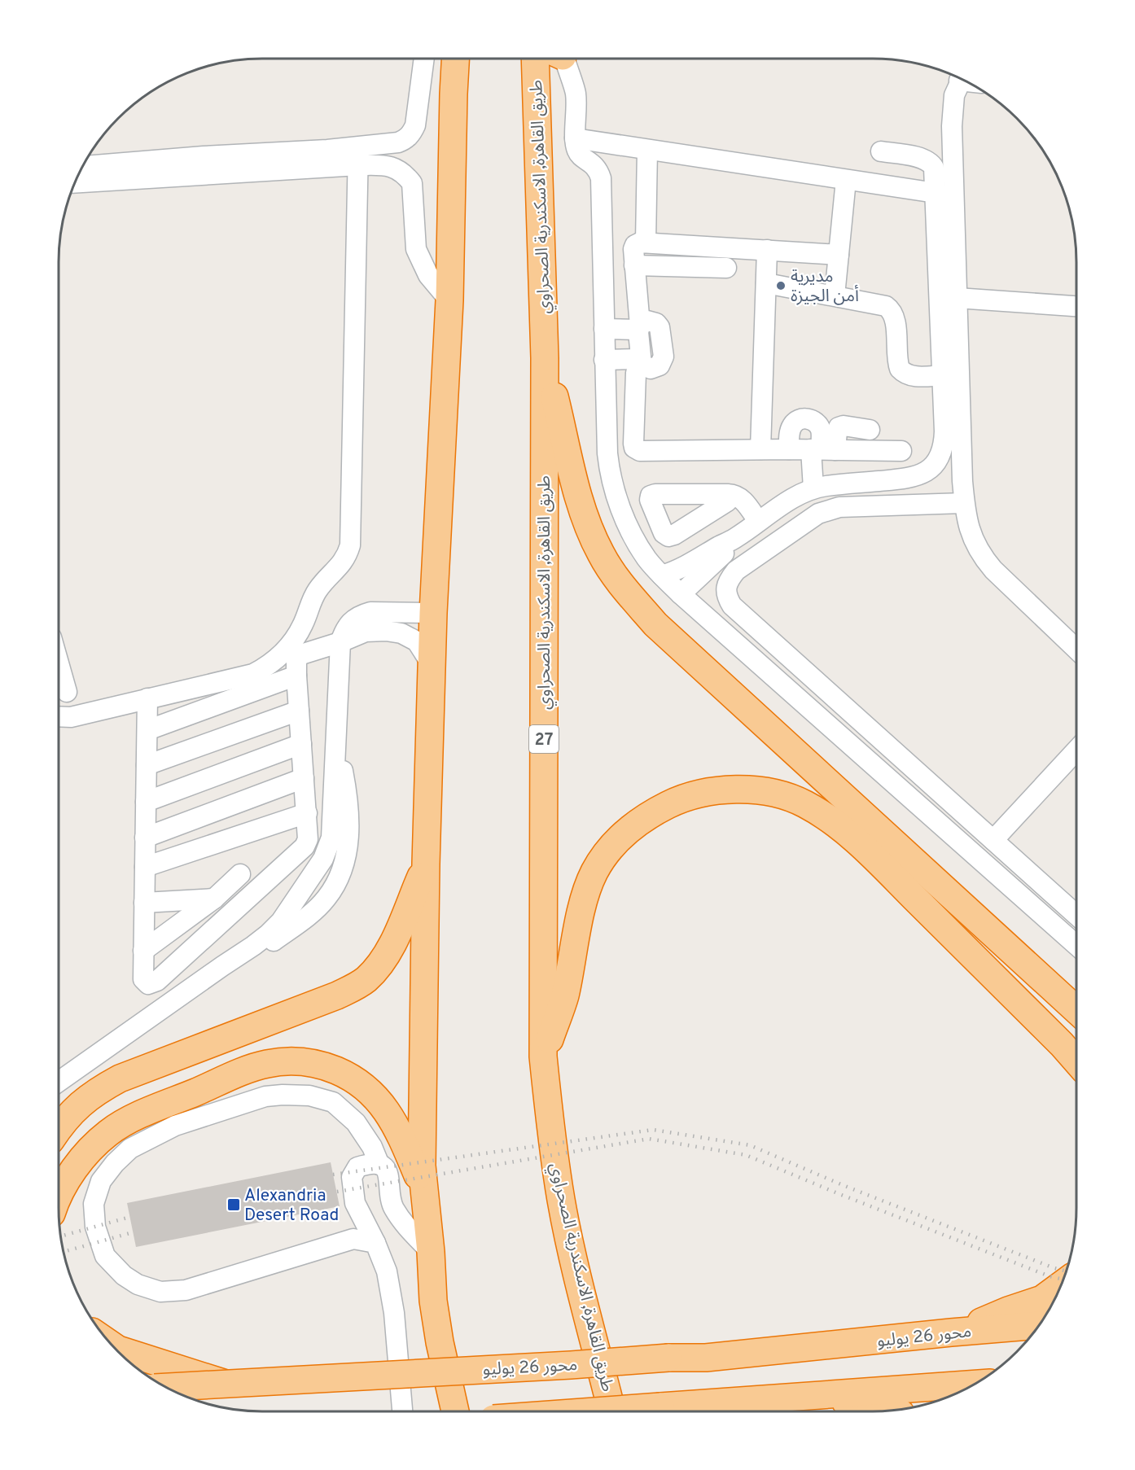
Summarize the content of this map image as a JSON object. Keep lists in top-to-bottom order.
{
  "streets": {
    "highway": ["طريق القاهرة, الاسكندرية الصحراوي", "27", "محور 26 يوليو"]
  },
  "places": {
    "other": ["مديرية أمن الجيزة"],
    "transit": ["Alexandria Desert Road"]
  }
}
